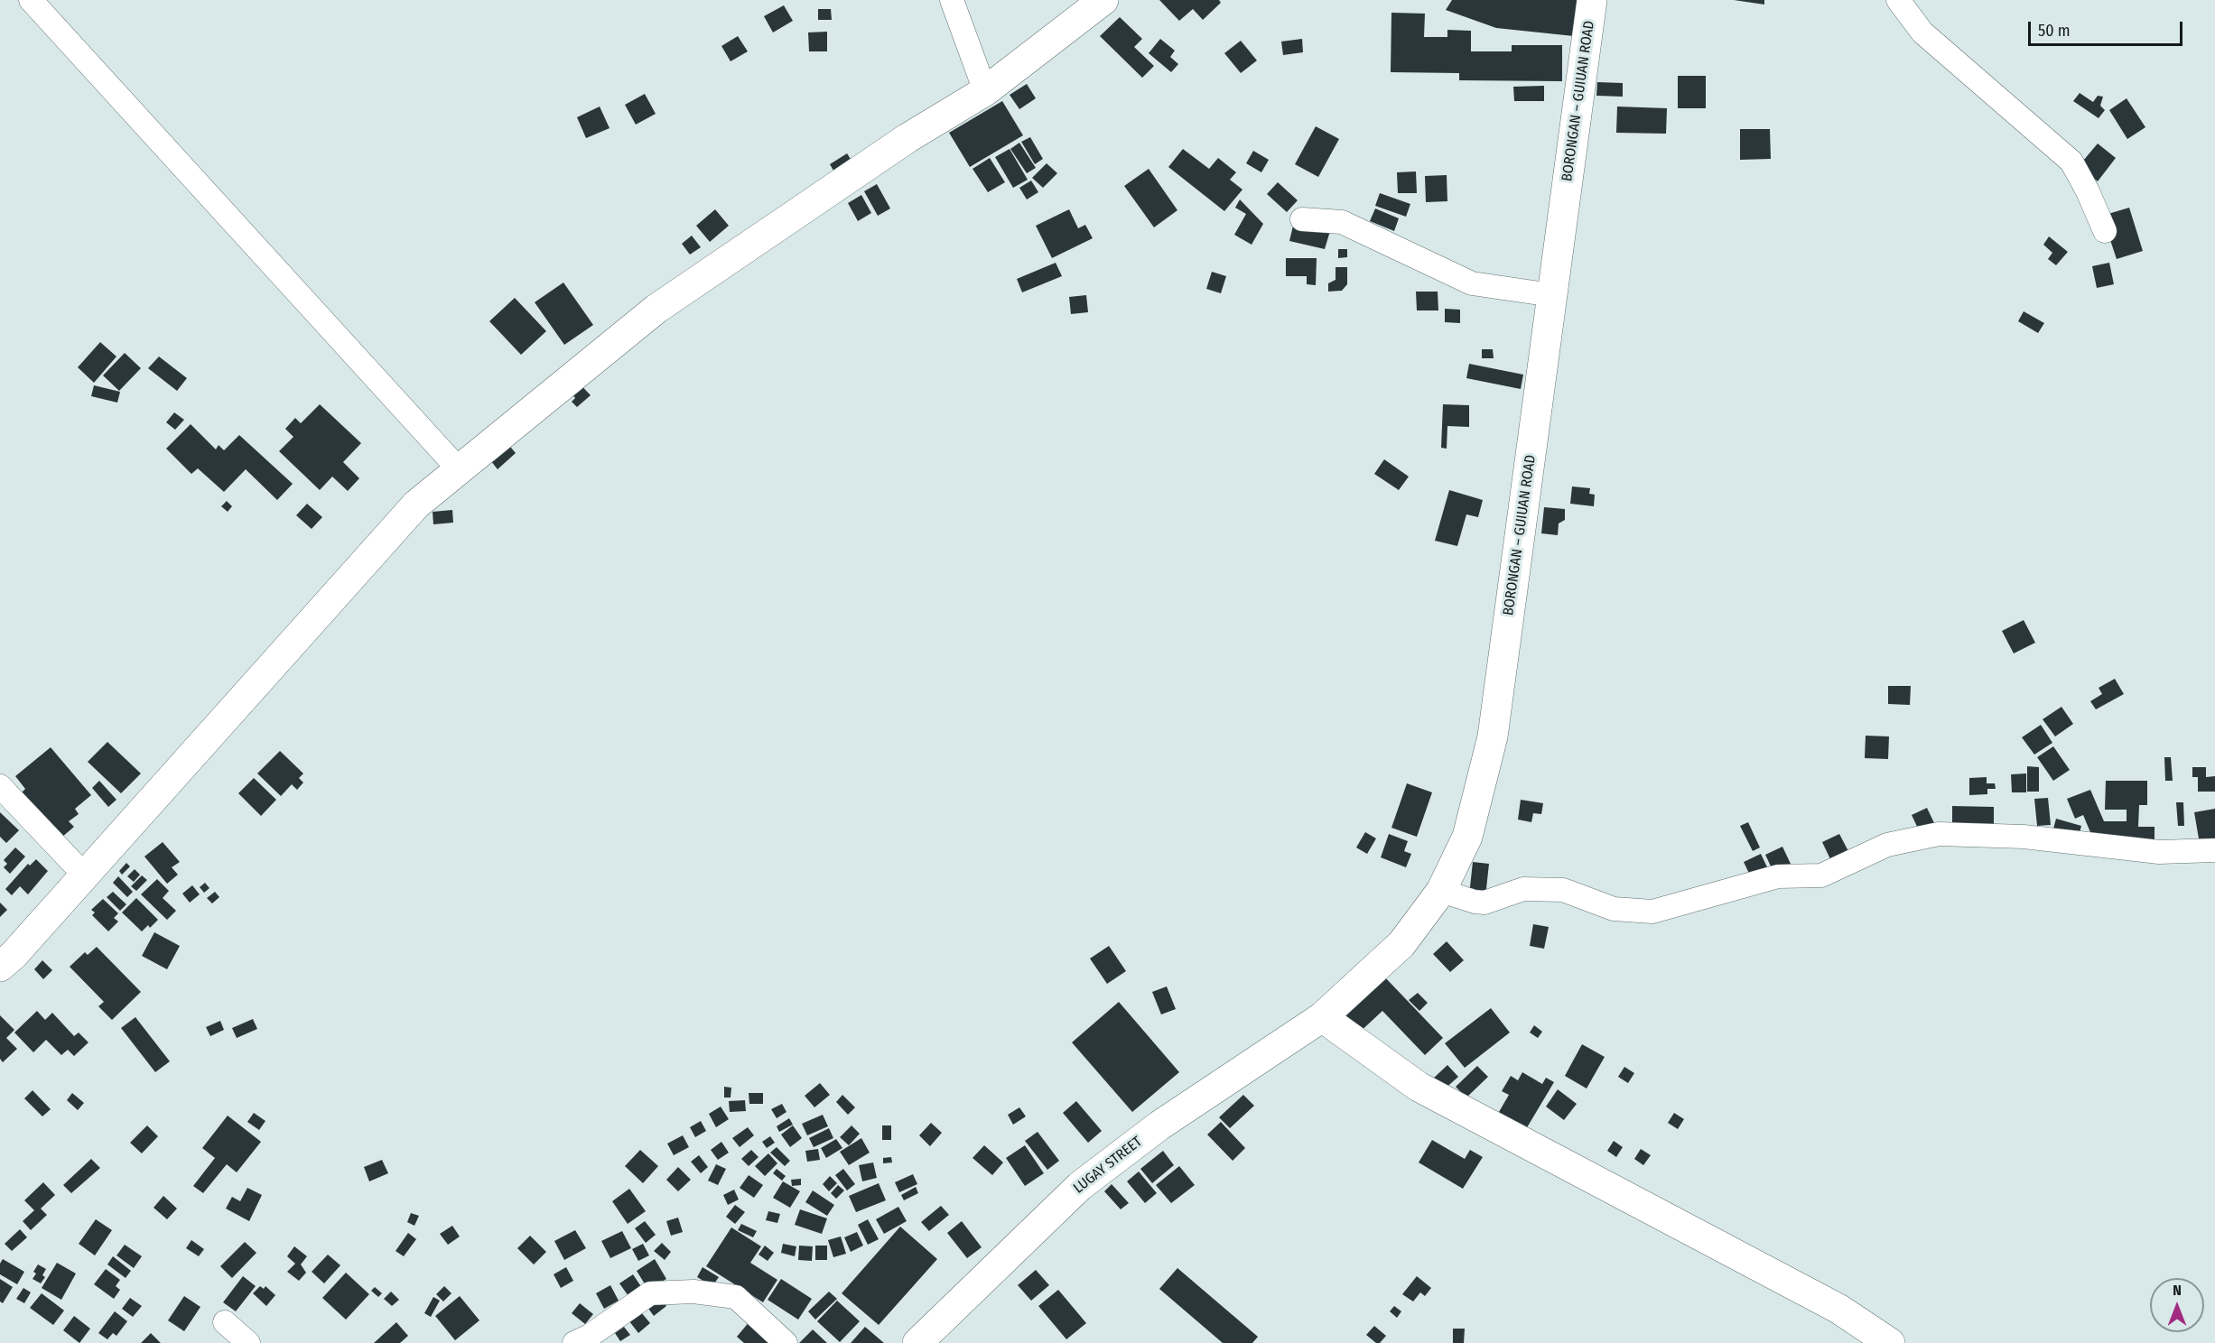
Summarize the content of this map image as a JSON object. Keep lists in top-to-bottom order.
{
  "streets": {
    "street": ["BORONGAN – GUIUAN ROAD", "LUGAY STREET"]
  },
  "crossings": [
    ["BORONGAN – GUIUAN ROAD", "LUGAY STREET"]
  ],
  "scale_bar": "50 m",
  "north": "top"
}
